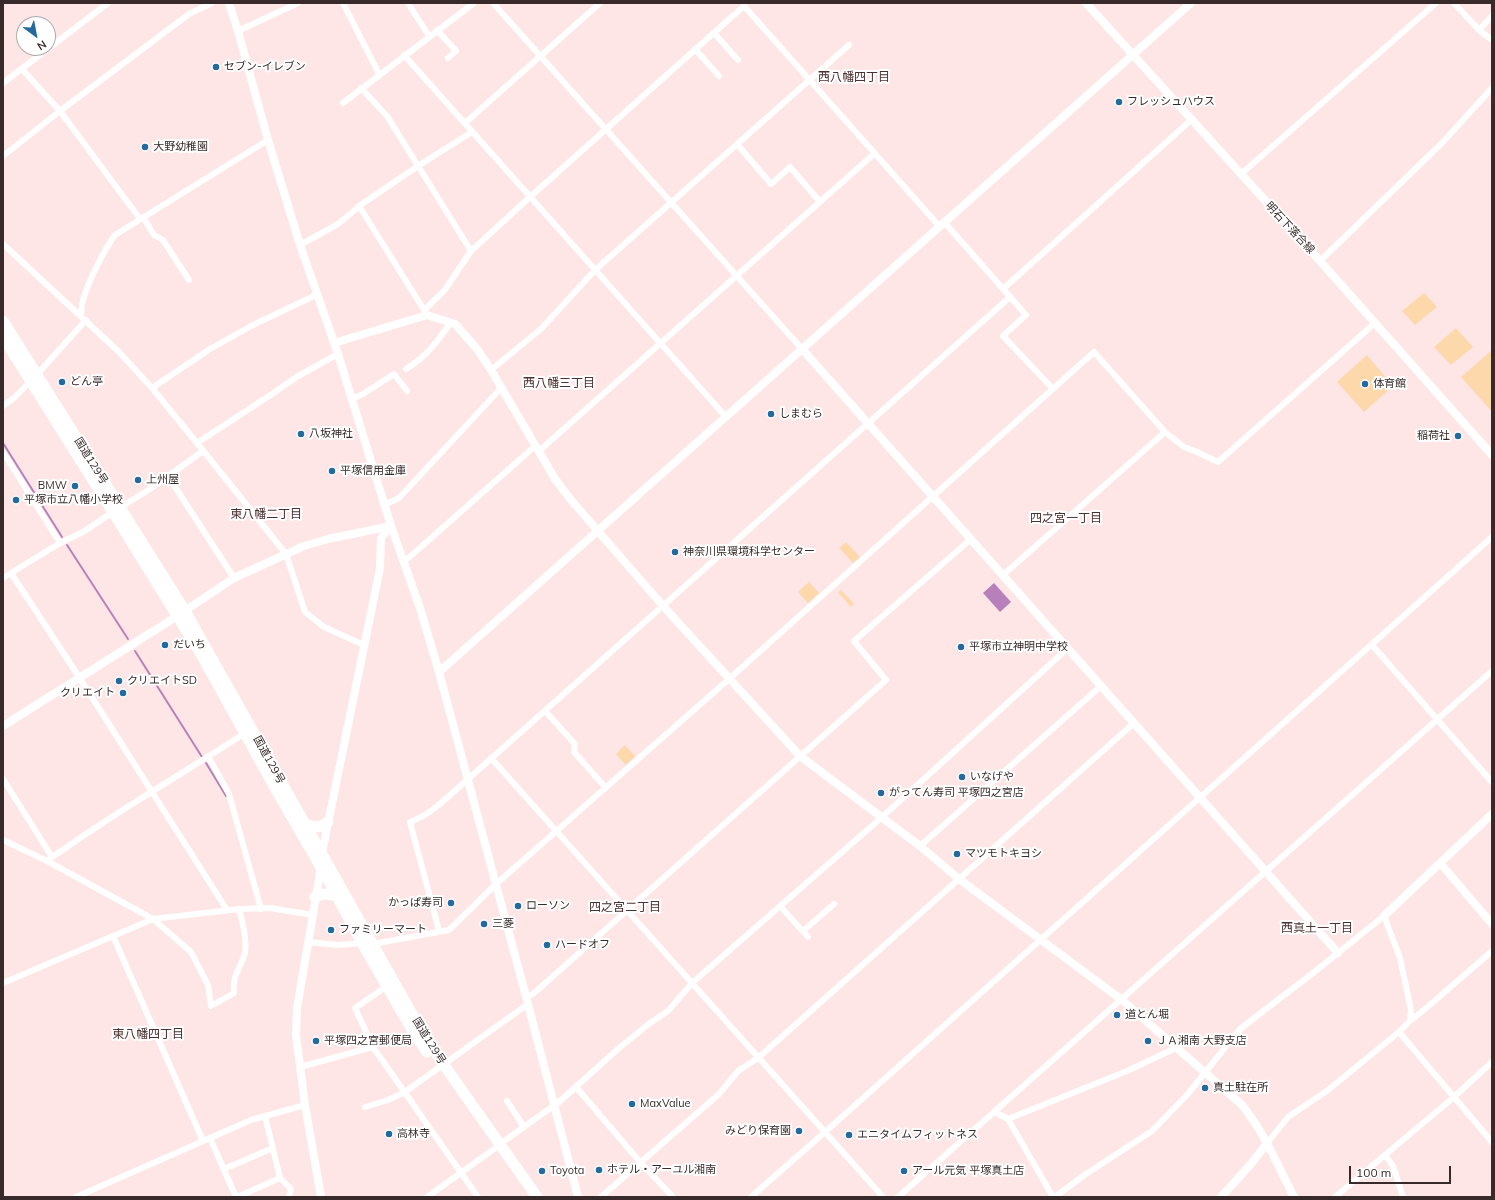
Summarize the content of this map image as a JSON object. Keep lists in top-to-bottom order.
{
  "streets": {
    "highway": ["国道129号"],
    "street": ["明石下落合線"]
  },
  "districts": [
    "西八幡四丁目",
    "西八幡三丁目",
    "東八幡二丁目",
    "四之宮一丁目",
    "四之宮二丁目",
    "西真土一丁目",
    "東八幡四丁目"
  ],
  "places": [
    "セブン-イレブン",
    "フレッシュハウス",
    "大野幼稚園",
    "どん亭",
    "体育館",
    "しまむら",
    "八坂神社",
    "稲荷社",
    "平塚信用金庫",
    "上州屋",
    "BMW",
    "平塚市立八幡小学校",
    "神奈川県環境科学センター",
    "だいち",
    "平塚市立神明中学校",
    "クリエイトSD",
    "クリエイト",
    "いなげや",
    "がってん寿司 平塚四之宮店",
    "マツモトキヨシ",
    "かっぱ寿司",
    "ローソン",
    "三菱",
    "ファミリーマート",
    "ハードオフ",
    "道とん堀",
    "平塚四之宮郵便局",
    "ＪＡ湘南 大野支店",
    "真土駐在所",
    "MaxValue",
    "みどり保育園",
    "高林寺",
    "エニタイムフィットネス",
    "ホテル・アーユル湘南",
    "Toyota",
    "アール元気 平塚真土店"
  ],
  "scale_bar": "100 m",
  "north": "bottom right"
}
